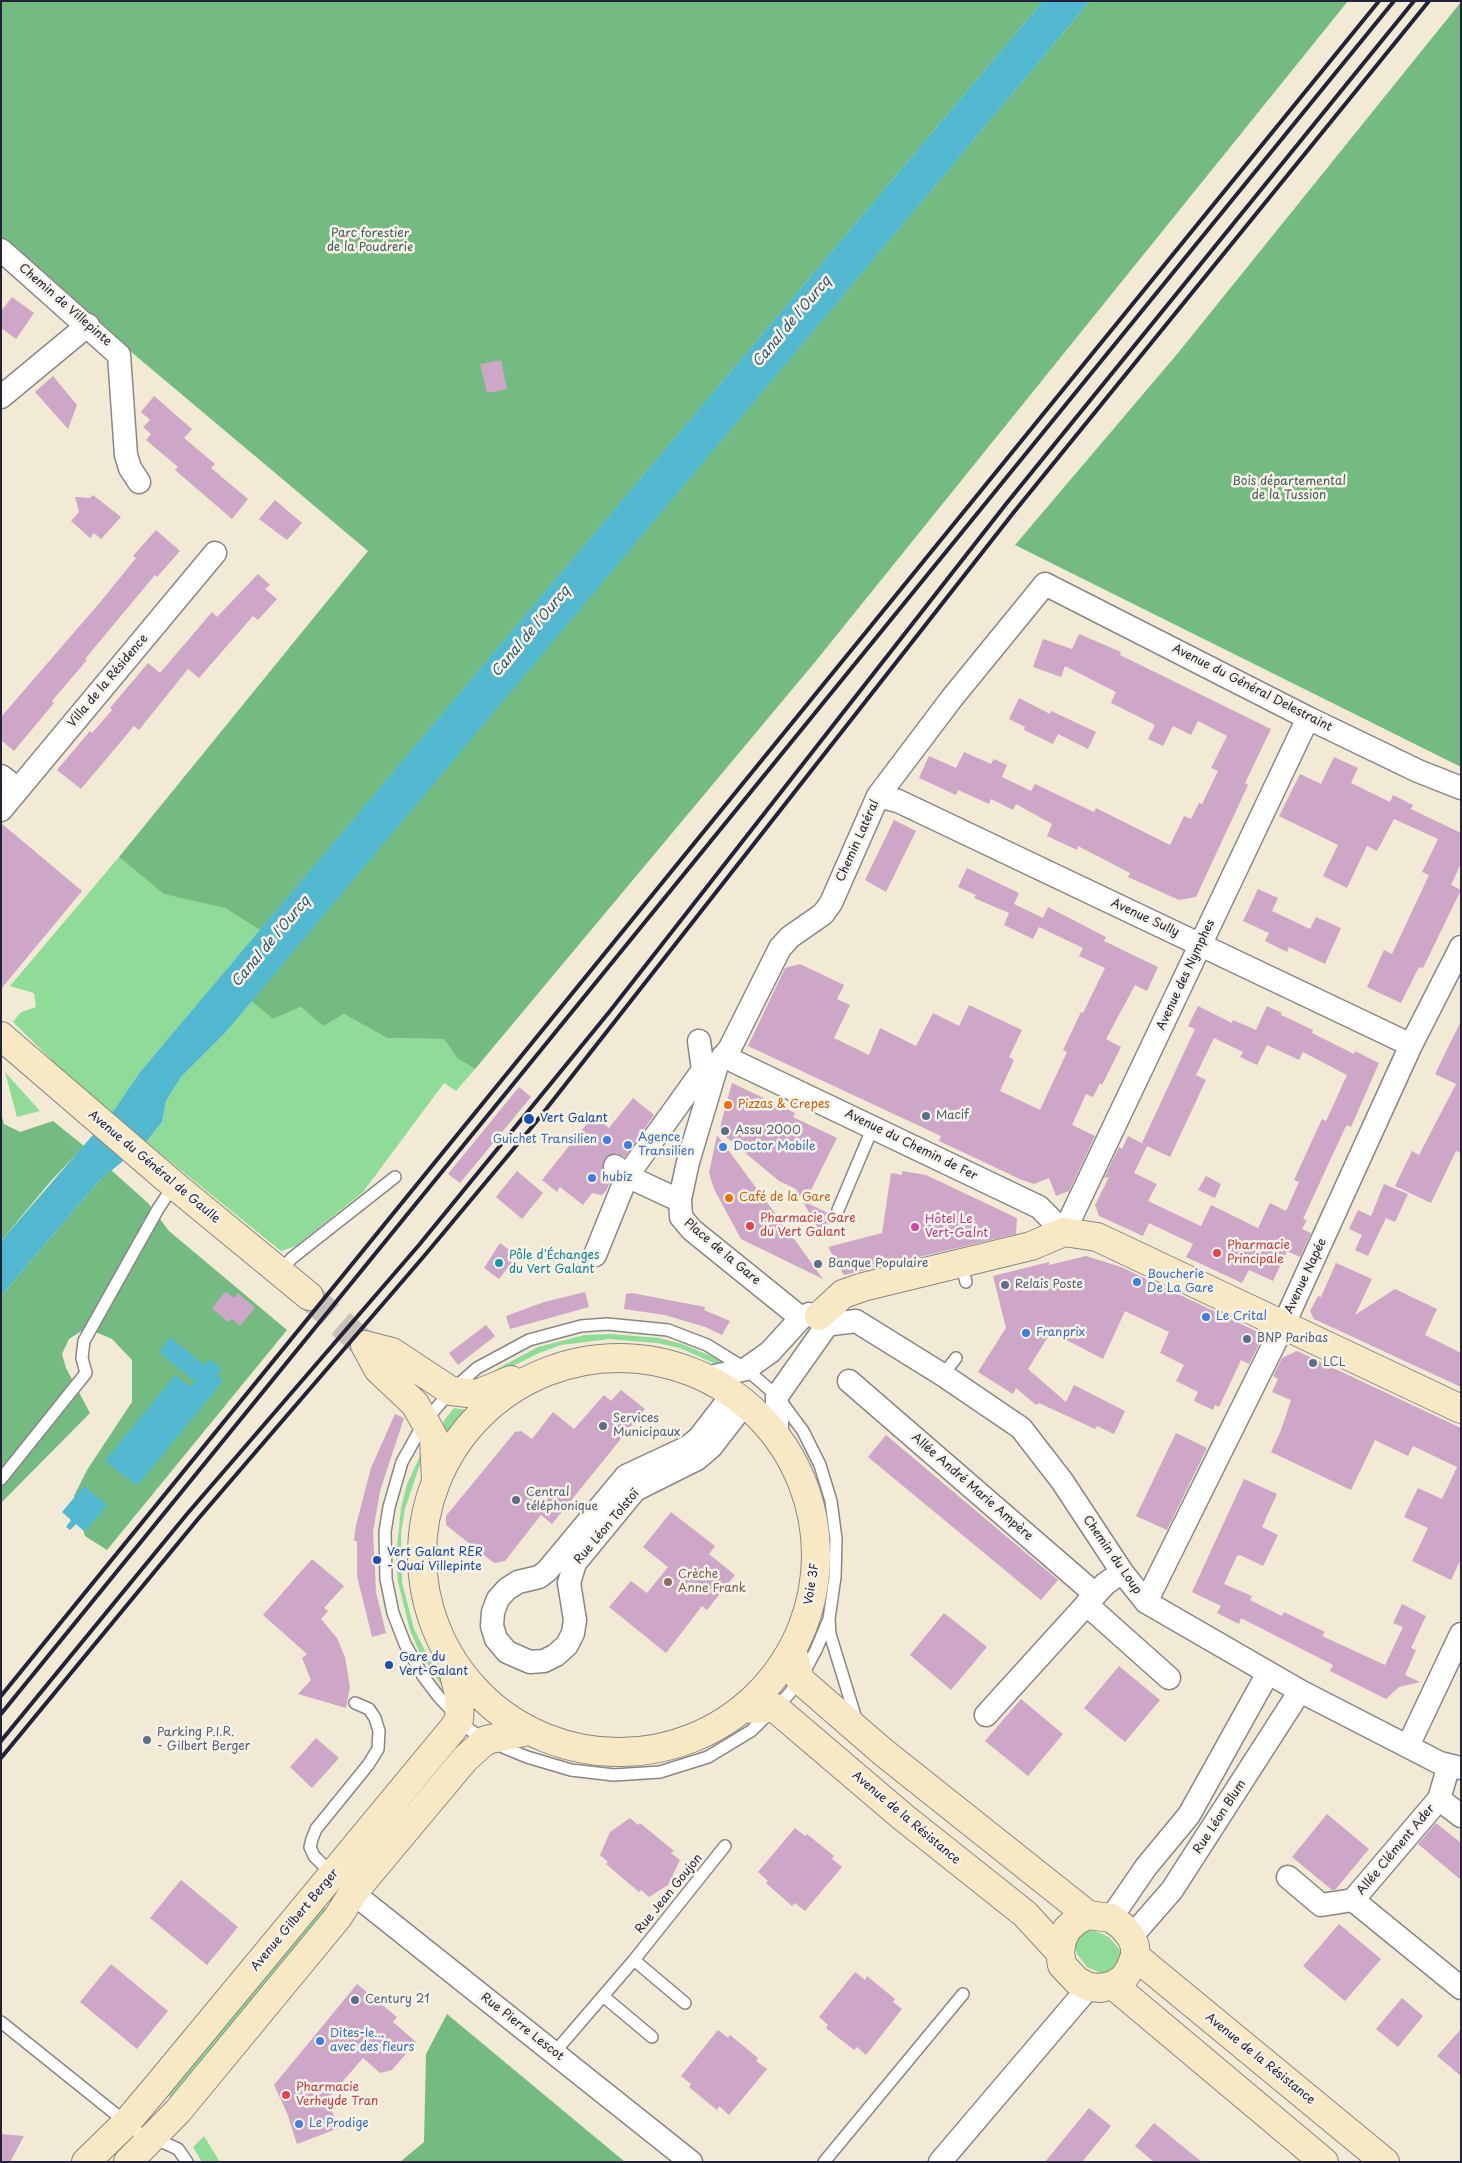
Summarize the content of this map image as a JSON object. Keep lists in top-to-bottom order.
{
  "streets": {
    "main road": [
      "Avenue du Général de Gaulle",
      "Voie 3F",
      "Avenue de la Résistance",
      "Avenue Gilbert Berger"
    ],
    "street": [
      "Chemin de Villepinte",
      "Villa de la Résidence",
      "Avenue du Général Delestraint",
      "Chemin Latéral",
      "Avenue Sully",
      "Avenue des Nymphes",
      "Avenue du Chemin de Fer",
      "Place de la Gare",
      "Avenue Napée",
      "Allée André Marie Ampère",
      "Rue Léon Tolstoï",
      "Chemin du Loup",
      "Rue Léon Blum",
      "Allée Clément Ader",
      "Rue Pierre Lescot"
    ],
    "lane": ["Rue Jean Goujon"]
  },
  "crossings": [
    ["Avenue du Général Delestraint", "Chemin Latéral"],
    ["Avenue du Général Delestraint", "Avenue des Nymphes"],
    ["Chemin Latéral", "Avenue Sully"],
    ["Chemin Latéral", "Avenue du Chemin de Fer"],
    ["Chemin Latéral", "Place de la Gare"],
    ["Avenue Sully", "Avenue des Nymphes"],
    ["Avenue Sully", "Avenue Napée"],
    ["Avenue des Nymphes", "Avenue du Chemin de Fer"],
    ["Avenue du Chemin de Fer", "Place de la Gare"],
    ["Place de la Gare", "Chemin du Loup"],
    ["Avenue Napée", "Chemin du Loup"],
    ["Rue Léon Tolstoï", "Voie 3F"],
    ["Chemin du Loup", "Rue Léon Blum"],
    ["Chemin du Loup", "Allée Clément Ader"],
    ["Rue Léon Blum", "Avenue de la Résistance"],
    ["Rue Jean Goujon", "Rue Pierre Lescot"]
  ],
  "water": ["Canal de l'Ourcq"],
  "parks": ["Parc forestier de la Poudrerie", "Bois départemental de la Tussion"],
  "places": [
    "Pizzas & Crepes",
    "Macif",
    "Vert Galant",
    "Assu 2000",
    "Guichet Transilien",
    "Agence Transilien",
    "Doctor Mobile",
    "hubiz",
    "Café de la Gare",
    "Pharmacie Gare du Vert Galant",
    "Hôtel Le Vert-Galnt",
    "Pharmacie Principale",
    "Pôle d'Échanges du Vert Galant",
    "Banque Populaire",
    "Boucherie De La Gare",
    "Relais Poste",
    "Le Crital",
    "Franprix",
    "BNP Paribas",
    "LCL",
    "Services Municipaux",
    "Central téléphonique",
    "Vert Galant RER - Quai Villepinte",
    "Crèche Anne Frank",
    "Gare du Vert-Galant",
    "Parking P.I.R. - Gilbert Berger",
    "Century 21",
    "Dites-le... avec des fleurs",
    "Pharmacie Verheyde Tran",
    "Le Prodige"
  ]
}
